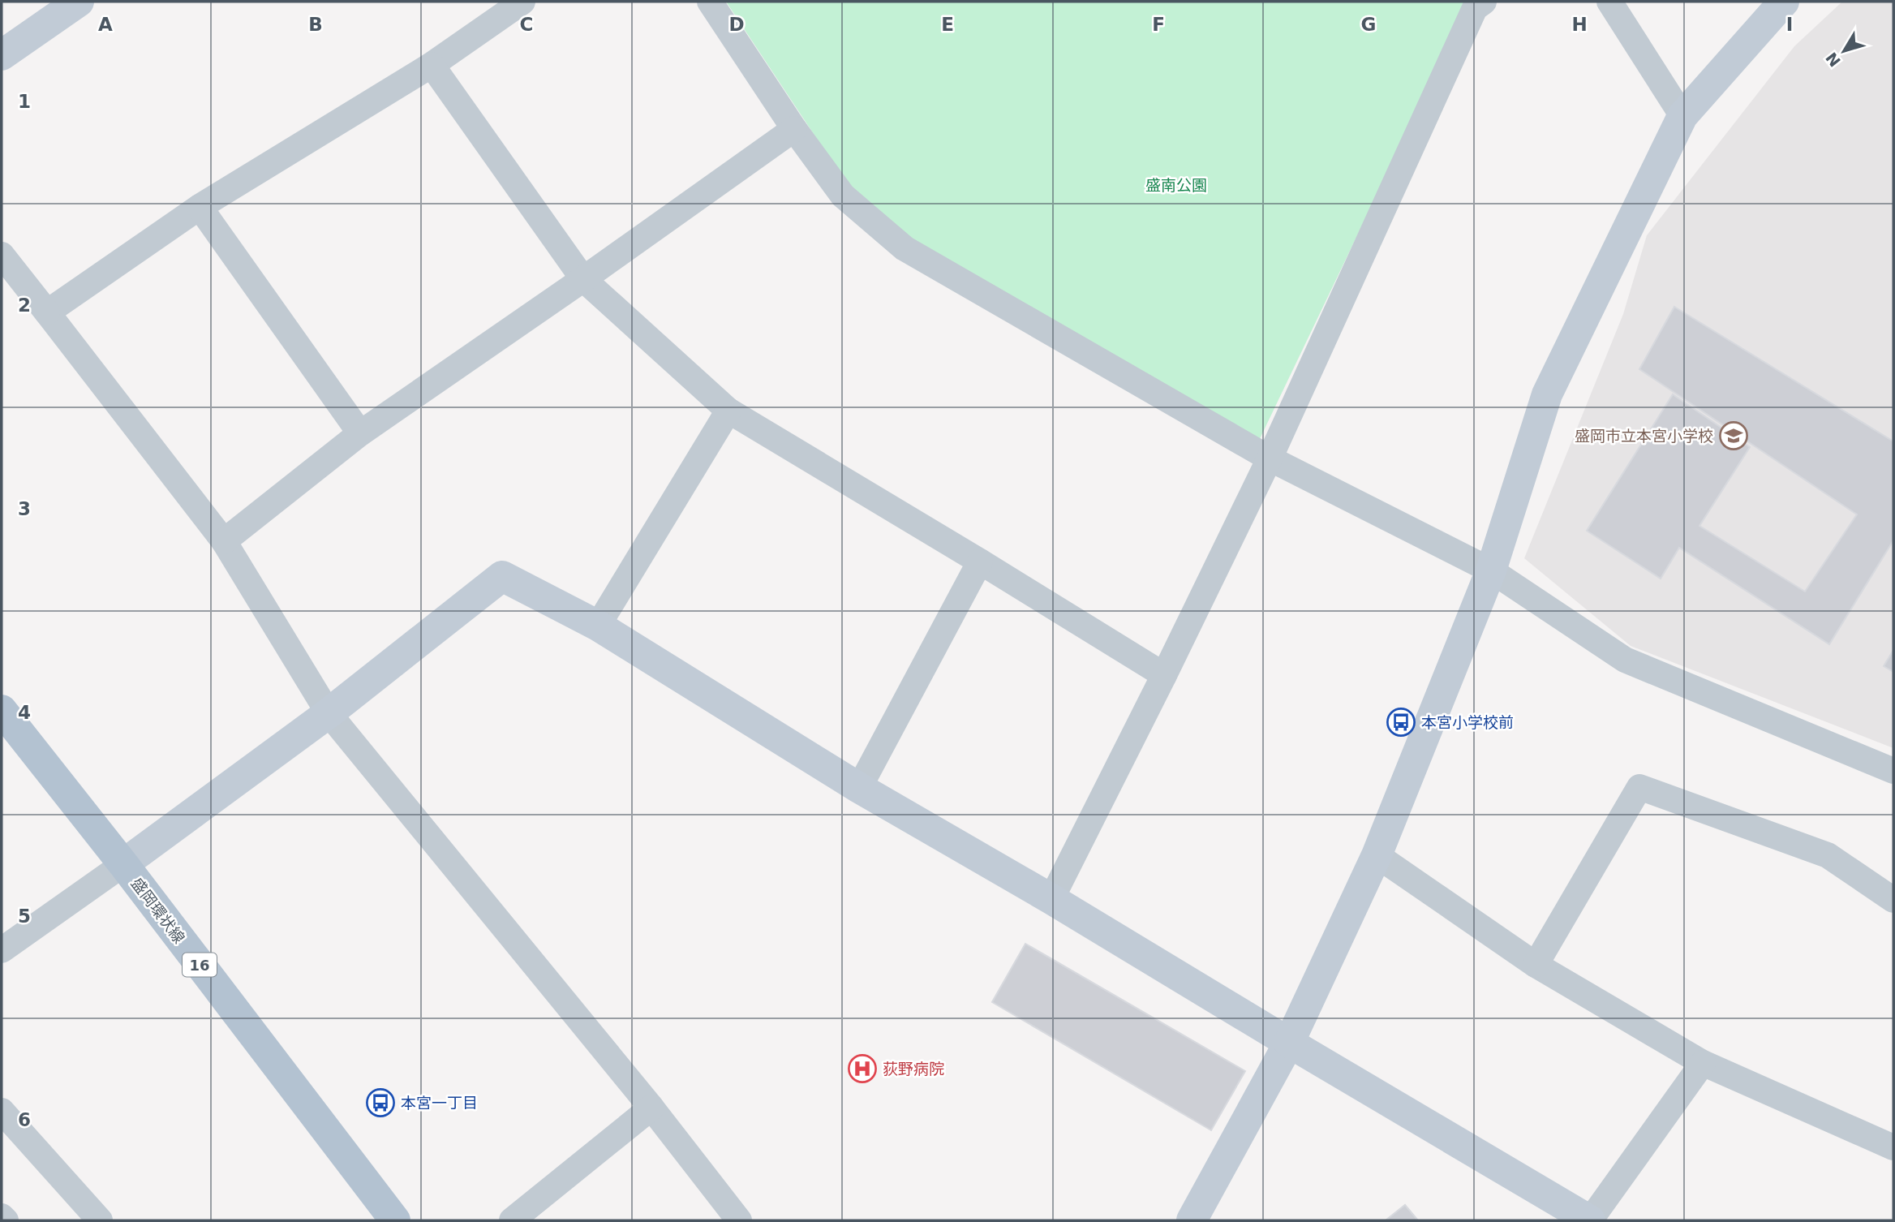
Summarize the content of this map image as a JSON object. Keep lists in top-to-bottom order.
{
  "streets": {
    "main road": ["盛岡環状線", "16"]
  },
  "parks": ["盛南公園"],
  "places": {
    "school or university": ["盛岡市立本宮小学校"],
    "bus stop": ["本宮小学校前", "本宮一丁目"],
    "hospital": ["荻野病院"]
  },
  "north": "bottom left",
  "grid": {
    "columns": [
      "A",
      "B",
      "C",
      "D",
      "E",
      "F",
      "G",
      "H",
      "I"
    ],
    "rows": [
      "1",
      "2",
      "3",
      "4",
      "5",
      "6"
    ]
  }
}
